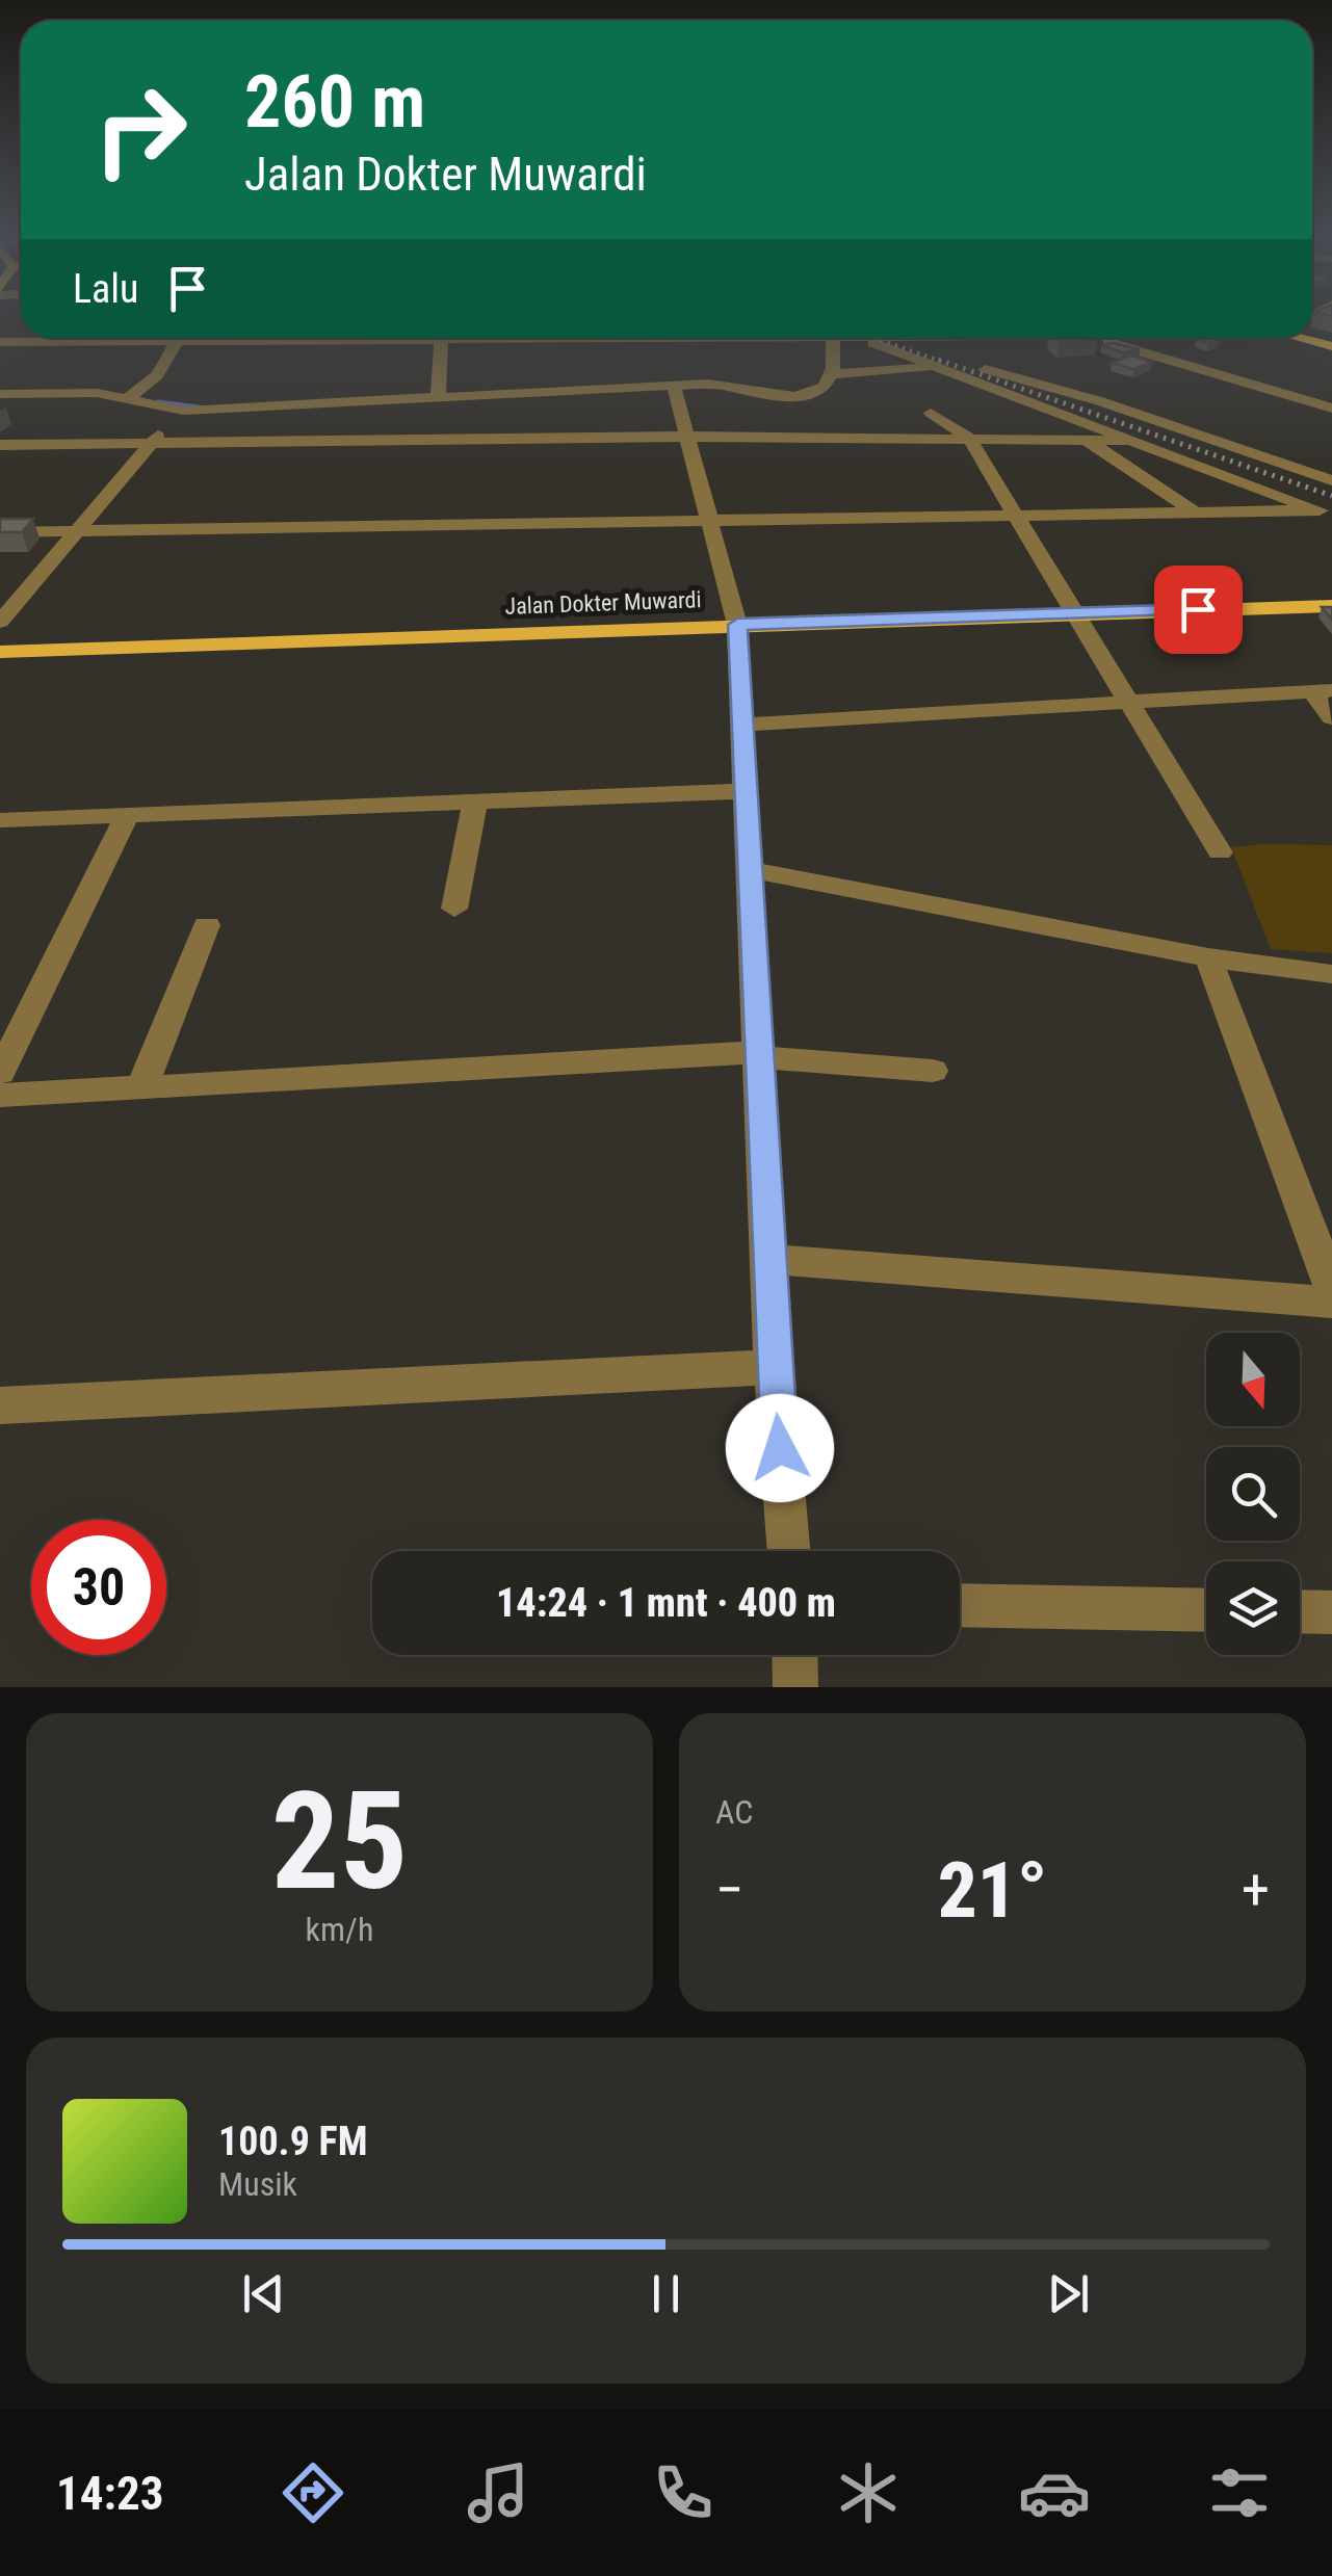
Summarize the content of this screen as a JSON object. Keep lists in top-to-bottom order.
{
  "streets": {
    "main road": ["Jalan Dokter Muwardi"]
  },
  "north": "bottom",
  "page": {
    "turn": ["260 m", "Jalan Dokter Muwardi"],
    "then": "Lalu",
    "limit": "30",
    "trip": "14:24 · 1 mnt · 400 m",
    "tile": [
      ["25", "km/h"],
      "AC"
    ],
    "heat": ["−", "21°", "+"],
    "song": ["100.9 FM", "Musik"],
    "tabs": "14:23"
  }
}
